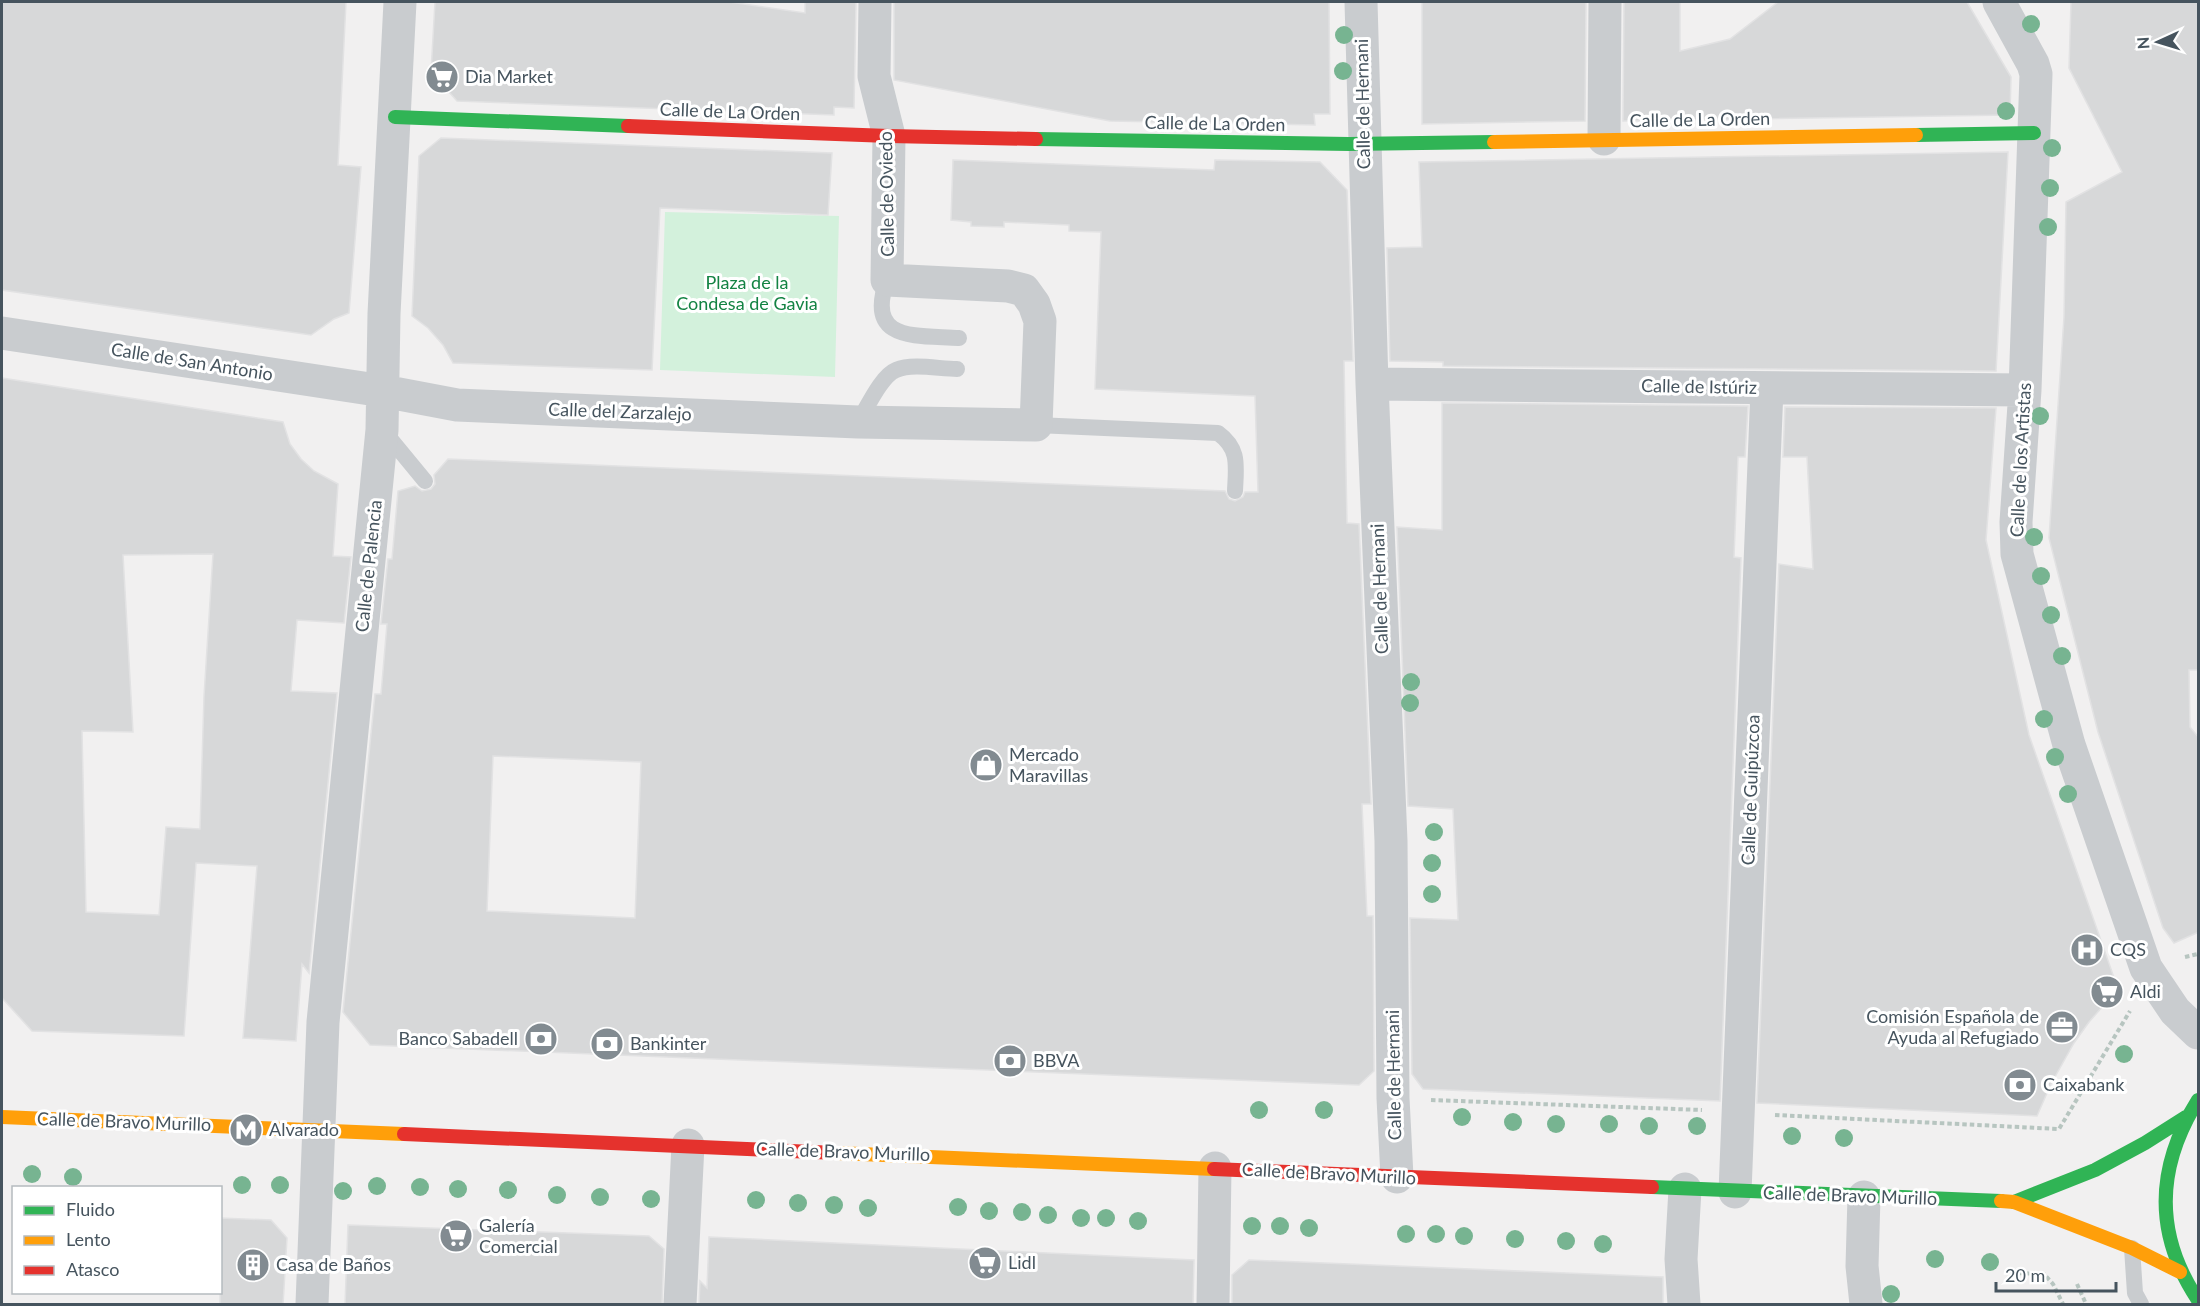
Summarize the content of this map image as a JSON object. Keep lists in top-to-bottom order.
{
  "streets": {
    "main road": ["Calle de La Orden", "Calle de Bravo Murillo"],
    "street": [
      "Calle de Hernani",
      "Calle de Oviedo",
      "Calle de San Antonio",
      "Calle de Istúriz",
      "Calle del Zarzalejo",
      "Calle de los Artistas",
      "Calle de Palencia",
      "Calle de Guipúzcoa"
    ]
  },
  "crossings": [
    ["Calle de Hernani", "Calle de La Orden"],
    ["Calle de Hernani", "Calle de Istúriz"],
    ["Calle de Hernani", "Calle de Bravo Murillo"],
    ["Calle de La Orden", "Calle de Oviedo"],
    ["Calle de La Orden", "Calle de los Artistas"],
    ["Calle de La Orden", "Calle de Palencia"],
    ["Calle de San Antonio", "Calle del Zarzalejo"],
    ["Calle de San Antonio", "Calle de Palencia"],
    ["Calle de Istúriz", "Calle de los Artistas"],
    ["Calle de Istúriz", "Calle de Guipúzcoa"],
    ["Calle del Zarzalejo", "Calle de Palencia"],
    ["Calle de Palencia", "Calle de Bravo Murillo"],
    ["Calle de Guipúzcoa", "Calle de Bravo Murillo"]
  ],
  "parks": ["Plaza de la Condesa de Gavia"],
  "places": {
    "supermarket": [
      "Dia Market",
      "Aldi",
      "Galería Comercial",
      "Lidl"
    ],
    "shop": ["Mercado Maravillas"],
    "hospital": ["CQS"],
    "office": ["Comisión Española de Ayuda al Refugiado"],
    "bank": [
      "Banco Sabadell",
      "Bankinter",
      "BBVA",
      "Caixabank"
    ],
    "metro station": ["Alvarado"],
    "building": ["Casa de Baños"]
  },
  "legend": ["Fluido", "Lento", "Atasco"],
  "scale_bar": "20 m",
  "north": "left"
}
